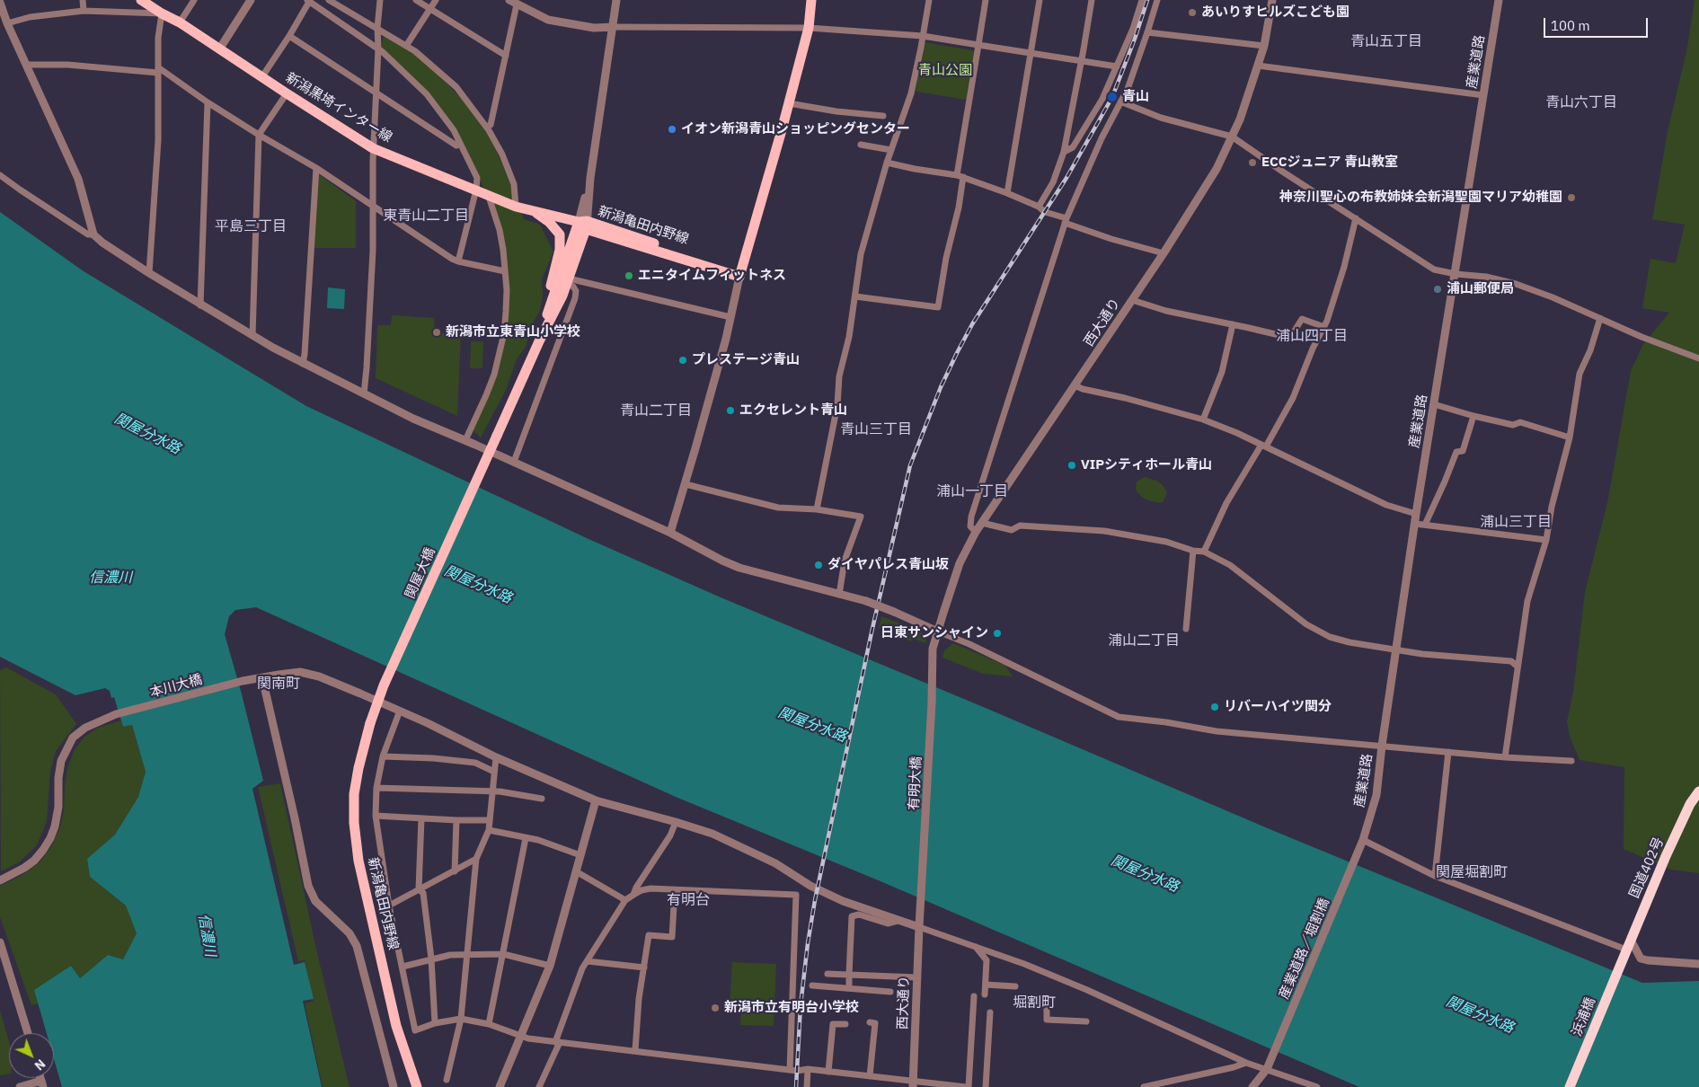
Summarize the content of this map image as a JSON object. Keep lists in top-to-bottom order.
{
  "streets": {
    "highway": ["国道402号", "浜浦橋"],
    "main road": ["新潟黒埼インター線", "新潟亀田内野線", "関屋大橋"],
    "street": [
      "産業道路",
      "西大通り",
      "本川大橋",
      "有明大橋",
      "産業道路／堀割橋"
    ]
  },
  "crossings": [
    ["産業道路", "産業道路／堀割橋"],
    ["新潟黒埼インター線", "新潟亀田内野線"],
    ["新潟亀田内野線", "関屋大橋"],
    ["西大通り", "本川大橋"],
    ["西大通り", "有明大橋"],
    ["本川大橋", "有明大橋"],
    ["国道402号", "浜浦橋"]
  ],
  "districts": [
    "青山五丁目",
    "青山六丁目",
    "東青山二丁目",
    "平島三丁目",
    "浦山四丁目",
    "青山二丁目",
    "青山三丁目",
    "浦山一丁目",
    "浦山三丁目",
    "浦山二丁目",
    "関南町",
    "関屋堀割町",
    "有明台",
    "堀割町"
  ],
  "water": ["関屋分水路", "信濃川"],
  "parks": ["青山公園"],
  "places": [
    "あいりすヒルズこども園",
    "青山",
    "イオン新潟青山ショッピングセンター",
    "ECCジュニア 青山教室",
    "神奈川聖心の布教姉妹会新潟聖園マリア幼稚園",
    "エニタイムフィットネス",
    "浦山郵便局",
    "新潟市立東青山小学校",
    "プレステージ青山",
    "エクセレント青山",
    "VIPシティホール青山",
    "ダイヤパレス青山坂",
    "日東サンシャイン",
    "リバーハイツ関分",
    "新潟市立有明台小学校"
  ],
  "scale_bar": "100 m",
  "north": "bottom right"
}
